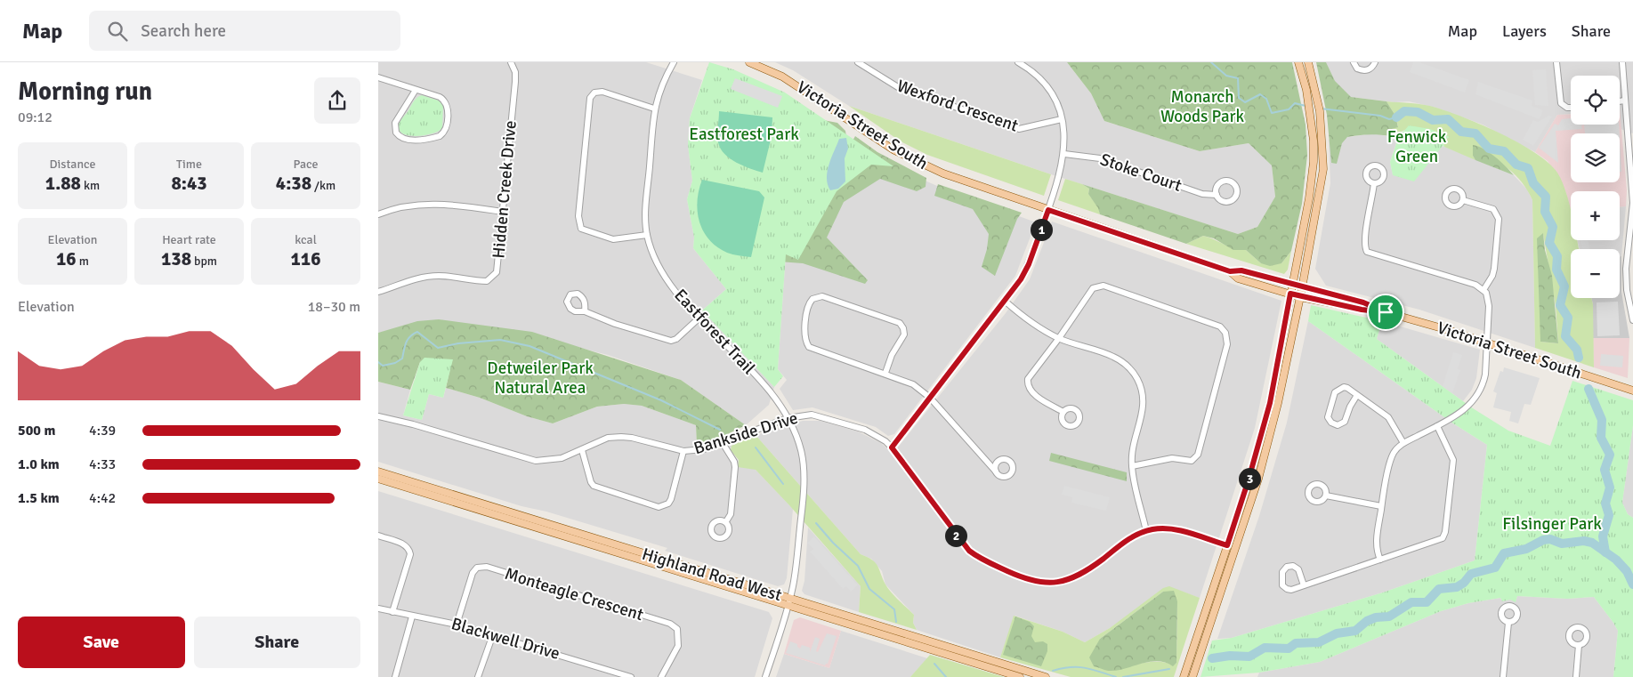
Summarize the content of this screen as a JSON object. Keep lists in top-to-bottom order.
{
  "streets": {
    "main road": ["Victoria Street South", "Highland Road West"],
    "street": [
      "Wexford Crescent",
      "Stoke Court",
      "Hidden Creek Drive",
      "Eastforest Trail",
      "Bankside Drive",
      "Monteagle Crescent",
      "Blackwell Drive"
    ]
  },
  "crossings": [
    ["Eastforest Trail", "Bankside Drive"],
    ["Eastforest Trail", "Highland Road West"],
    ["Monteagle Crescent", "Blackwell Drive"]
  ],
  "parks": [
    "Monarch Woods Park",
    "Eastforest Park",
    "Fenwick Green",
    "Detweiler Park Natural Area",
    "Filsinger Park"
  ],
  "page": {
    "header": "Map",
    "search": "Search here",
    "nav": ["Map", "Layers", "Share"],
    "heading": ["Morning run", "09:12"],
    "map_buttons": ["+", "−"],
    "stats": [
      ["Distance", "1.88 km"],
      ["Time", "8:43"],
      ["Pace", "4:38 /km"],
      ["Elevation", "16 m"],
      ["Heart rate", "138 bpm"],
      ["kcal", "116"]
    ],
    "pins": ["1", "3", "2"],
    "chart": ["Elevation", "18–30 m"],
    "list": [
      {
        "name": "500 m",
        "note": "4:39"
      },
      {
        "name": "1.0 km",
        "note": "4:33"
      },
      {
        "name": "1.5 km",
        "note": "4:42"
      }
    ],
    "buttons": ["Save", "Share"]
  }
}
